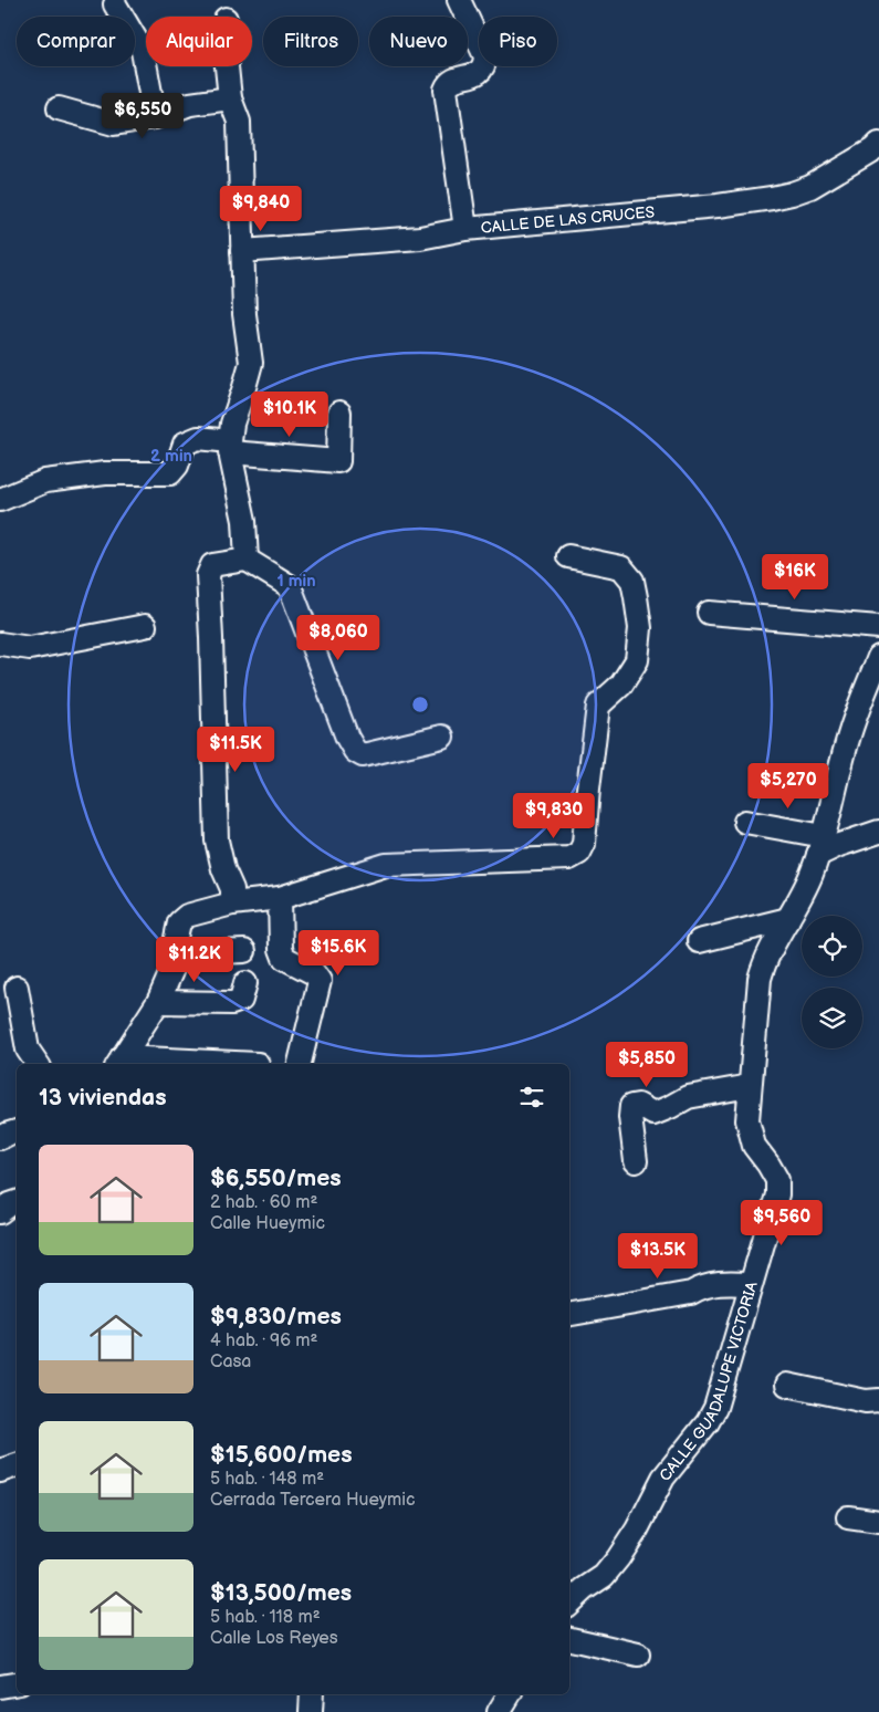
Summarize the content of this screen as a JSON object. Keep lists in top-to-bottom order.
{
  "streets": {
    "street": ["CALLE DE LAS CRUCES", "CALLE GUADALUPE VICTORIA"]
  },
  "page": {
    "chip": [
      "Comprar",
      "Alquilar",
      "Filtros",
      "Nuevo",
      "Piso"
    ],
    "price": [
      "$6,550",
      "$9,840",
      "$10.1K",
      "$16K",
      "$8,060",
      "$11.5K",
      "$5,270",
      "$9,830",
      "$15.6K",
      "$11.2K",
      "$5,850",
      "$9,560",
      "$13.5K"
    ],
    "heading": "13 viviendas",
    "list": [
      {
        "name": "$6,550/mes",
        "note": "2 hab. · 60 m² · Calle Hueymic"
      },
      {
        "name": "$9,830/mes",
        "note": "4 hab. · 96 m² · Casa"
      },
      {
        "name": "$15,600/mes",
        "note": "5 hab. · 148 m² · Cerrada Tercera Hueymic"
      },
      {
        "name": "$13,500/mes",
        "note": "5 hab. · 118 m² · Calle Los Reyes"
      }
    ]
  },
  "rings": ["2 min", "1 min"]
}
